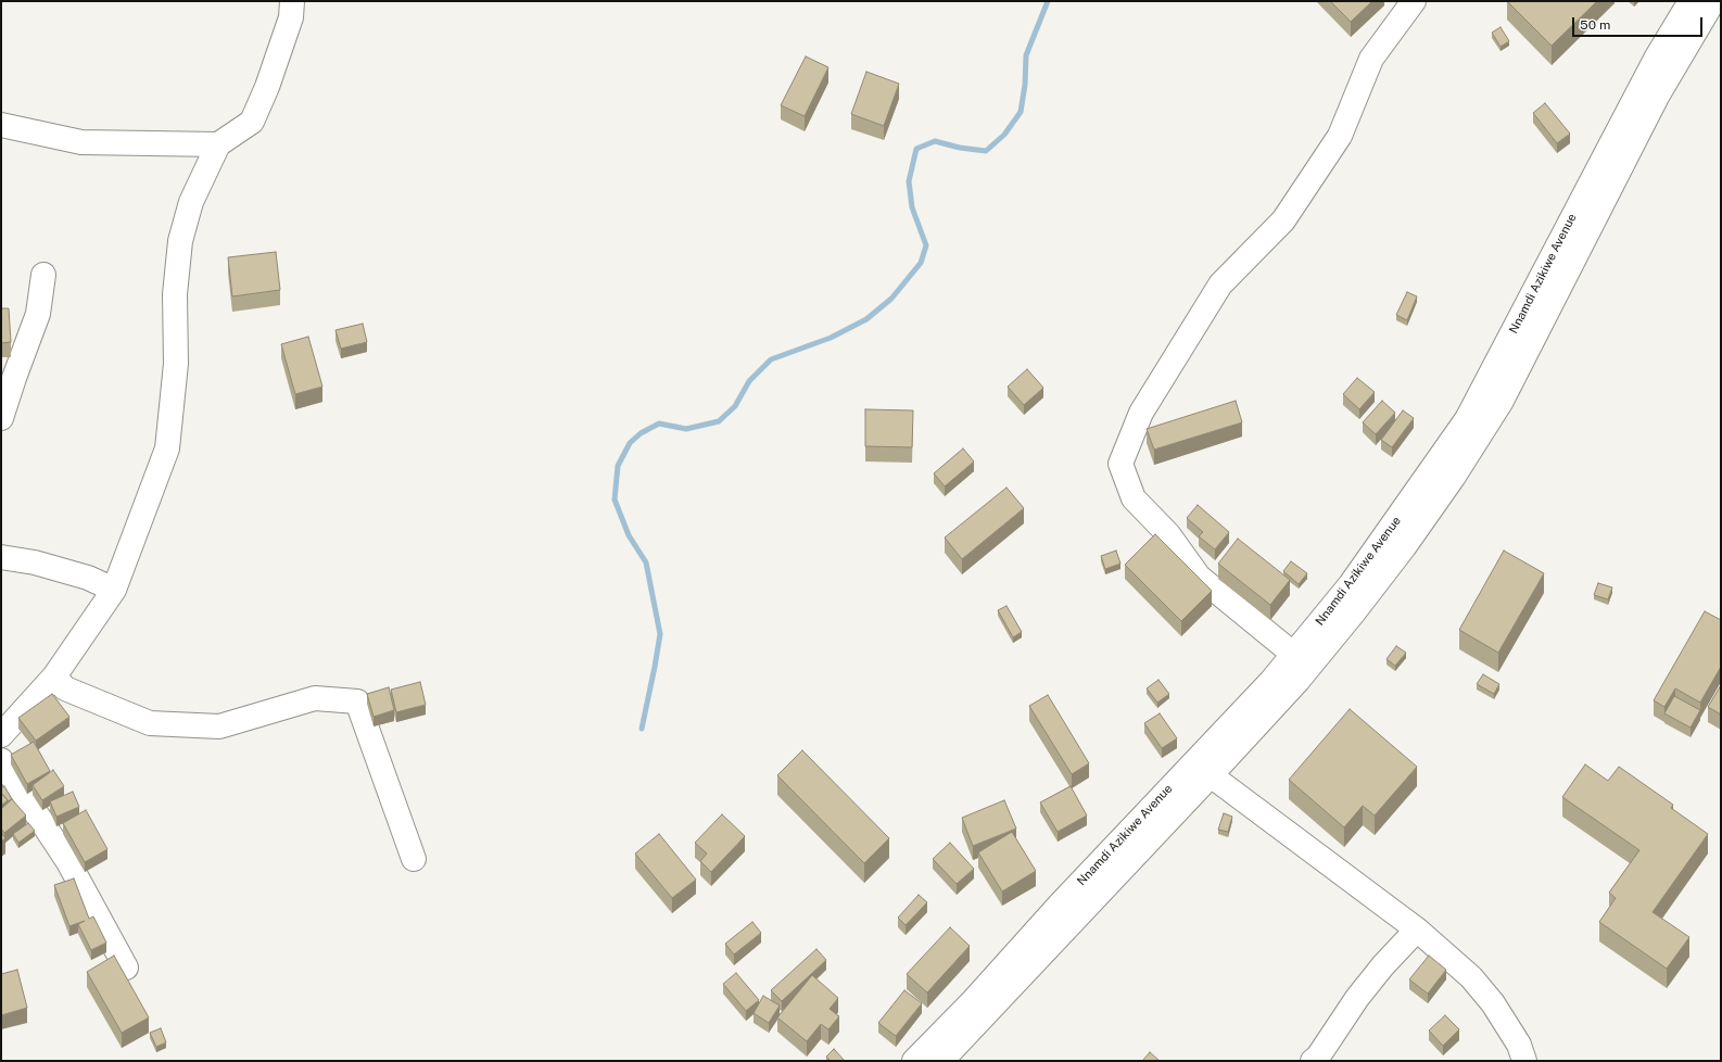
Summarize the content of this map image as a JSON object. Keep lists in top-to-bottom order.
{
  "streets": {
    "street": ["Nnamdi Azikiwe Avenue"]
  },
  "scale_bar": "50 m"
}
